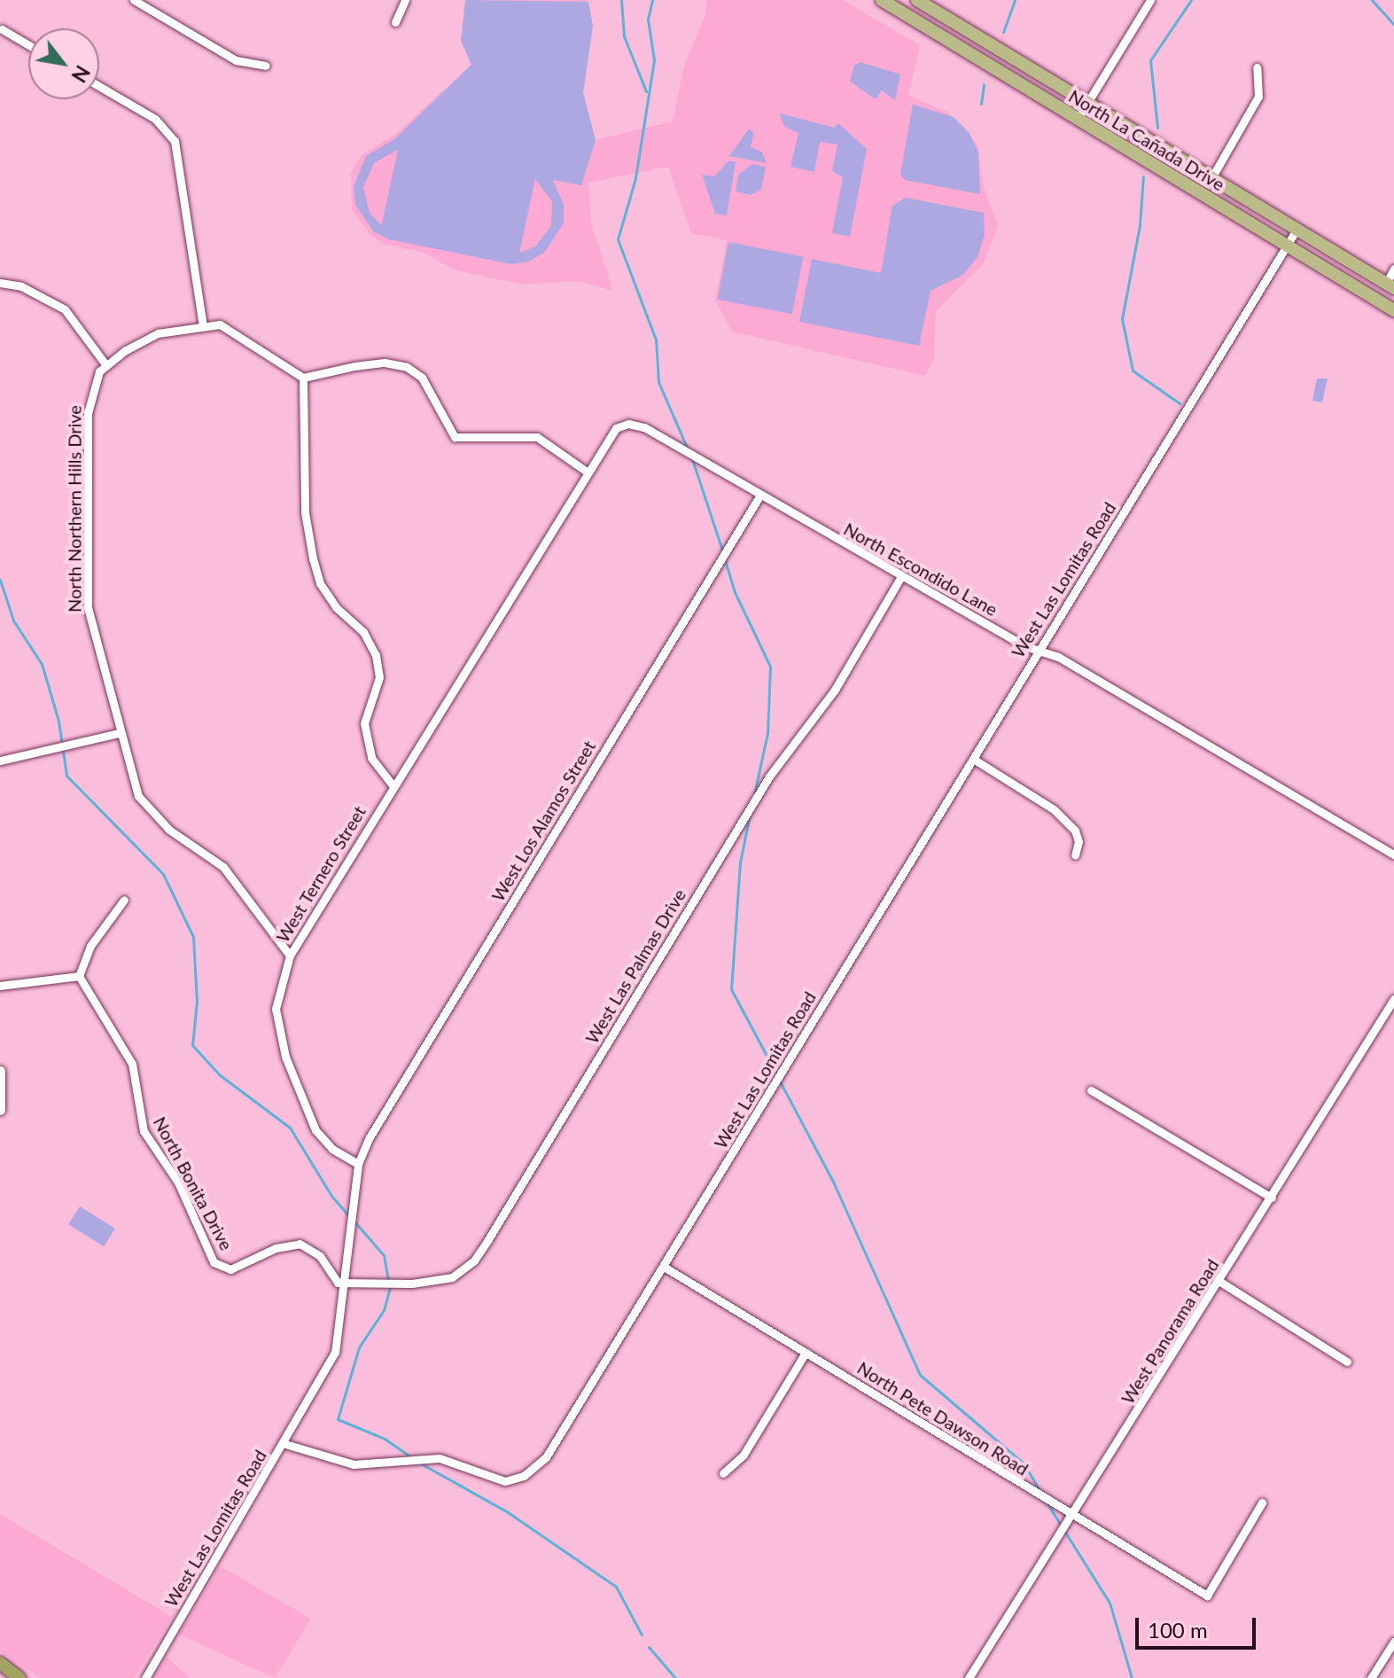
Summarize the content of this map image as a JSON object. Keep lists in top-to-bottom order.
{
  "streets": {
    "main road": ["North La Cañada Drive"],
    "street": [
      "North Northern Hills Drive",
      "North Escondido Lane",
      "West Las Lomitas Road",
      "West Los Alamos Street",
      "West Ternero Street",
      "West Las Palmas Drive",
      "North Bonita Drive",
      "West Panorama Road",
      "North Pete Dawson Road"
    ]
  },
  "crossings": [
    ["North La Cañada Drive", "West Las Lomitas Road"],
    ["North Northern Hills Drive", "West Ternero Street"],
    ["North Escondido Lane", "West Las Lomitas Road"],
    ["North Escondido Lane", "West Los Alamos Street"],
    ["North Escondido Lane", "West Ternero Street"],
    ["North Escondido Lane", "West Las Palmas Drive"],
    ["West Las Lomitas Road", "North Pete Dawson Road"],
    ["West Los Alamos Street", "West Ternero Street"],
    ["West Las Palmas Drive", "North Bonita Drive"],
    ["West Panorama Road", "North Pete Dawson Road"]
  ],
  "scale_bar": "100 m",
  "north": "bottom right"
}
